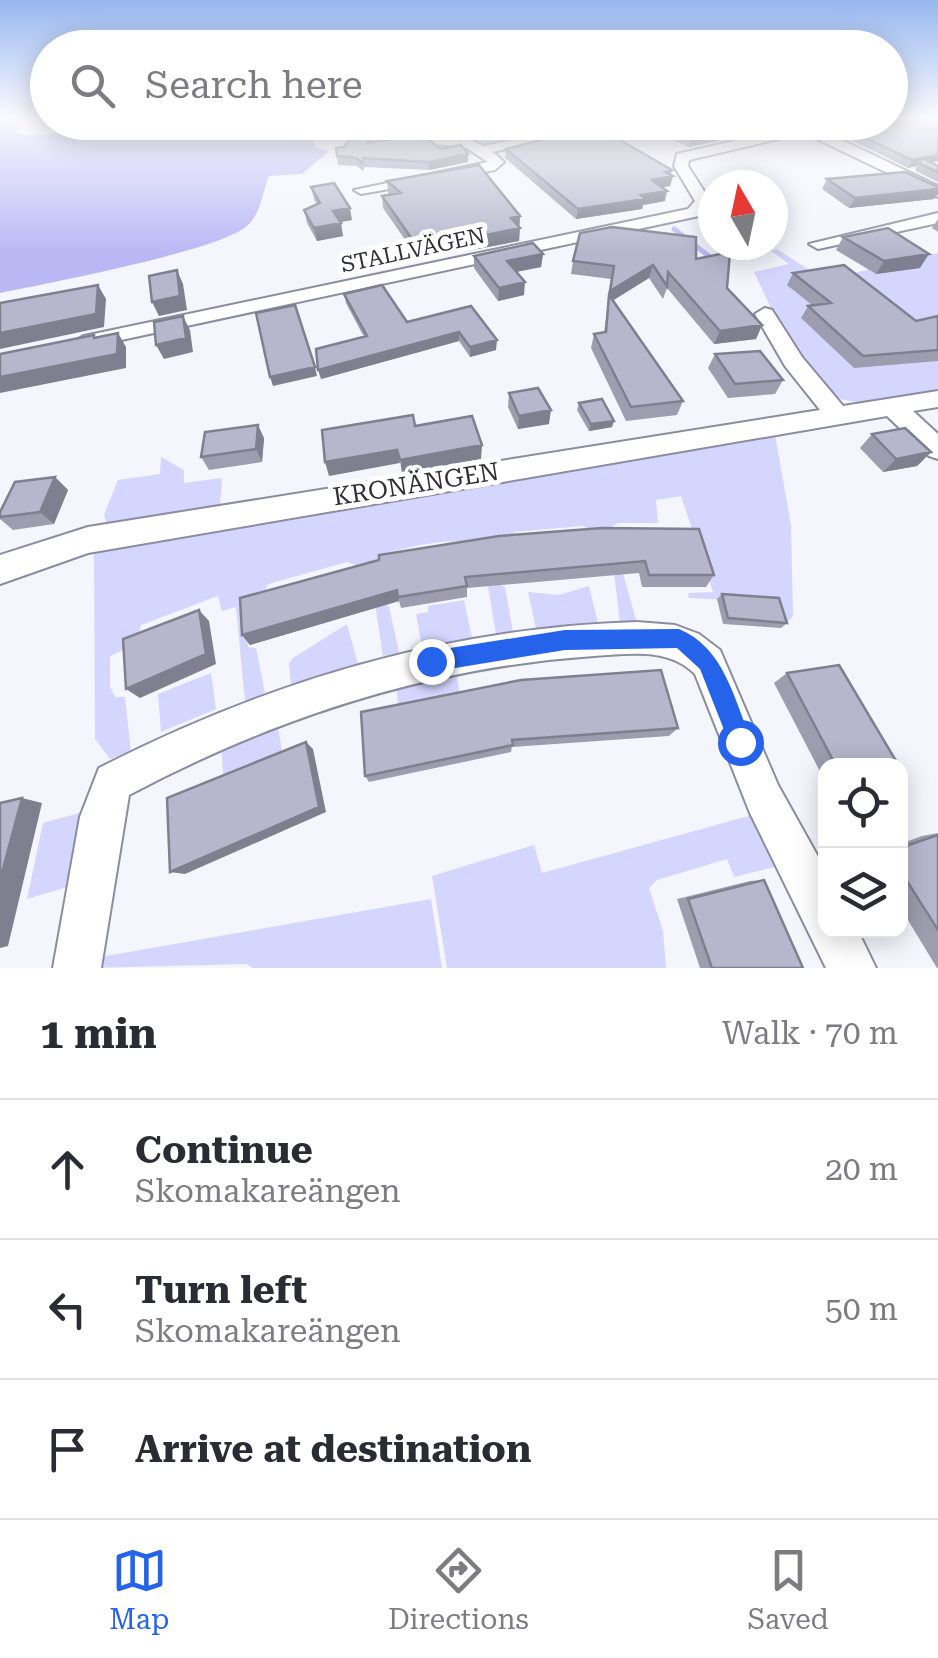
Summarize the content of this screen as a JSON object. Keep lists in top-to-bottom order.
{
  "streets": {
    "street": ["STALLVÄGEN", "KRONÄNGEN"]
  },
  "north": "top",
  "page": {
    "search": "Search here",
    "heading": ["1 min", "Walk · 70 m"],
    "list": [
      ["Continue", "Skomakareängen", "20 m"],
      ["Turn left", "Skomakareängen", "50 m"],
      "Arrive at destination"
    ],
    "nav": ["Map", "Directions", "Saved"]
  }
}
